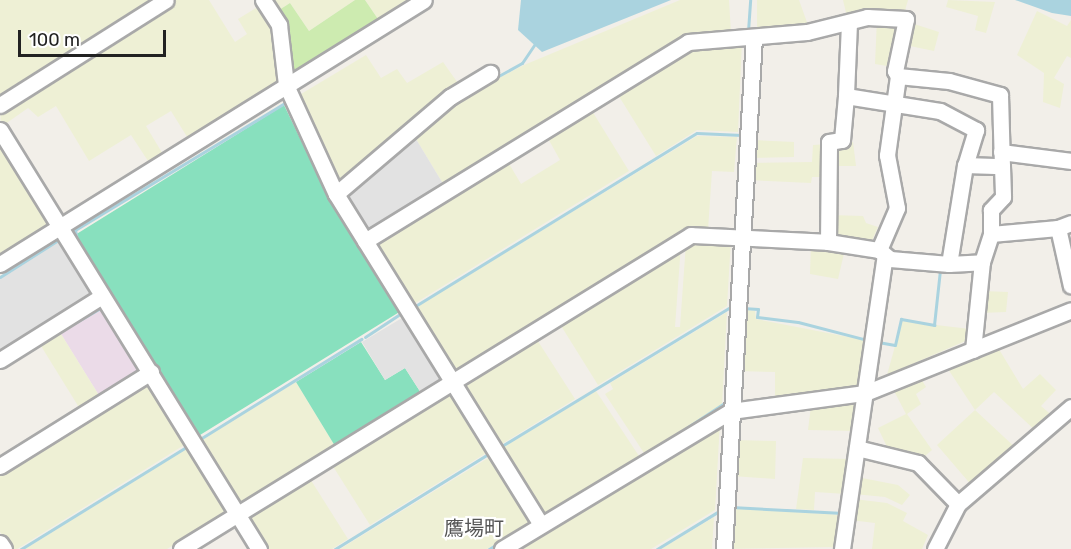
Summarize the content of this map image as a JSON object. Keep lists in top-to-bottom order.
{
  "districts": ["鷹場町"],
  "scale_bar": "100 m"
}
